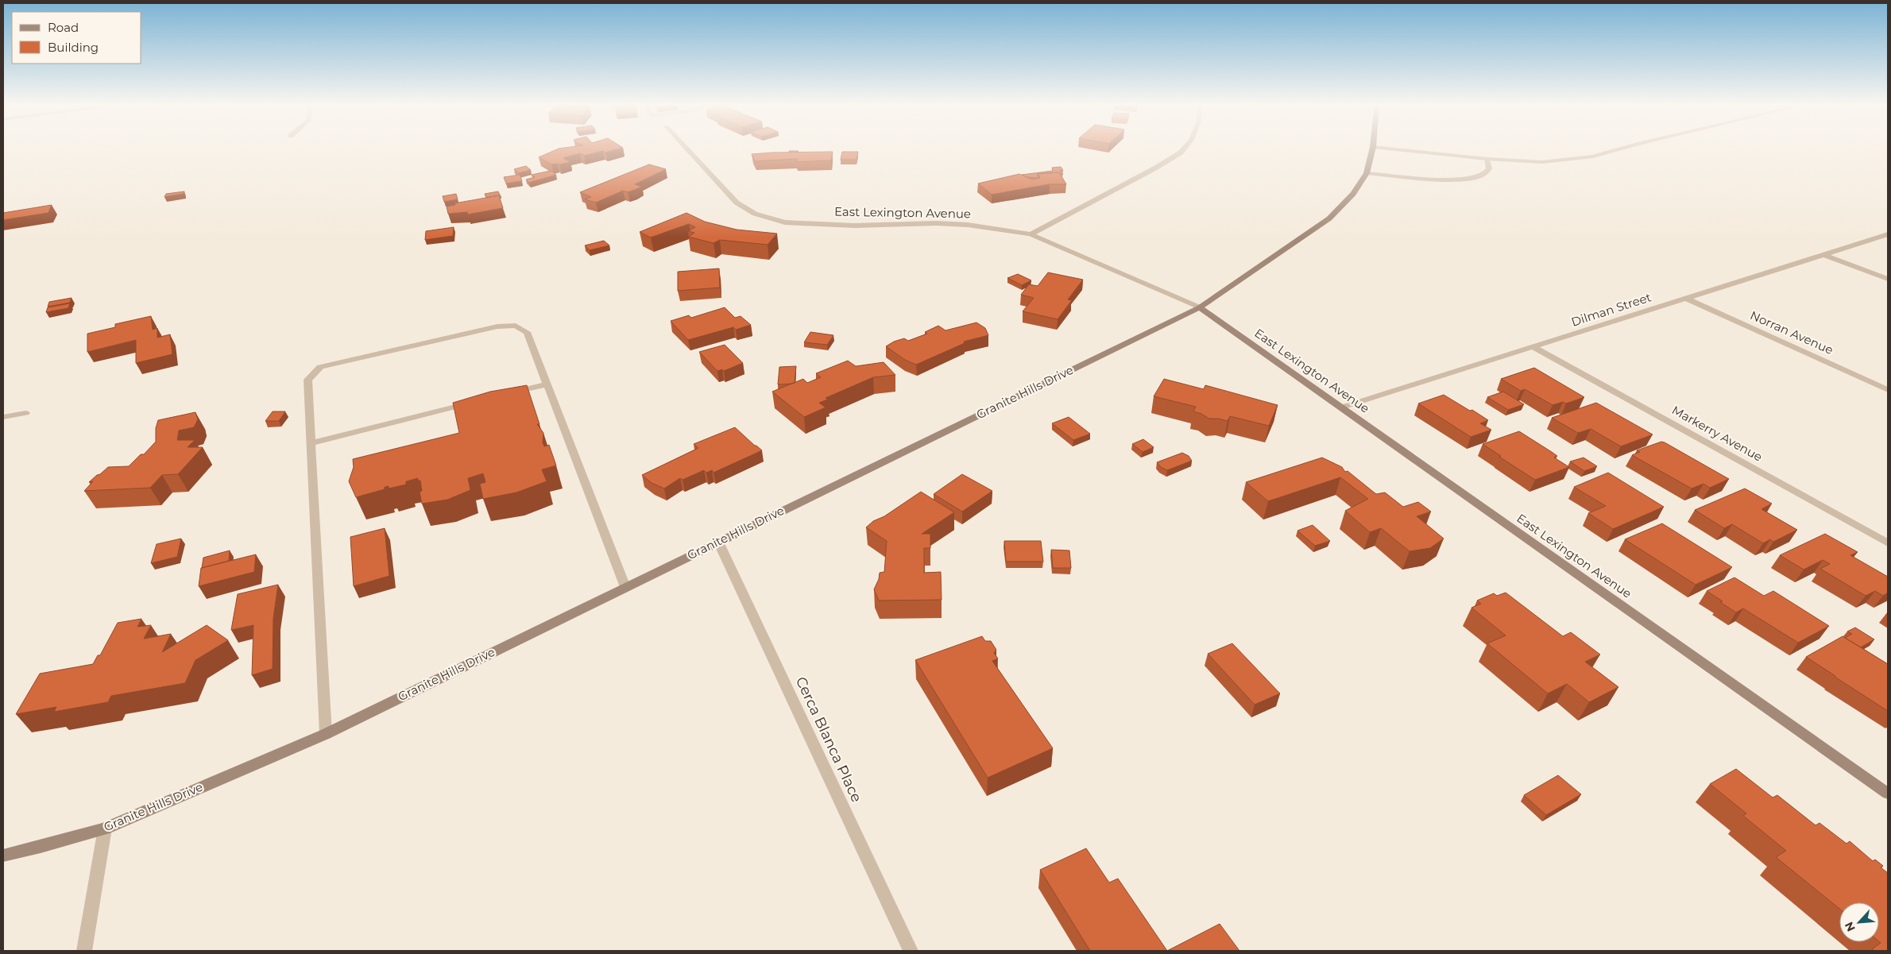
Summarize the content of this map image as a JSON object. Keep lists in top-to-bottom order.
{
  "streets": {
    "street": [
      "East Lexington Avenue",
      "Dilman Street",
      "Norran Avenue",
      "Granite Hills Drive",
      "Markerry Avenue",
      "Cerca Blanca Place"
    ]
  },
  "crossings": [
    ["East Lexington Avenue", "Dilman Street"],
    ["East Lexington Avenue", "Granite Hills Drive"],
    ["Dilman Street", "Norran Avenue"],
    ["Dilman Street", "Markerry Avenue"],
    ["Granite Hills Drive", "Cerca Blanca Place"]
  ],
  "legend": ["Road", "Building"],
  "north": "bottom left"
}
